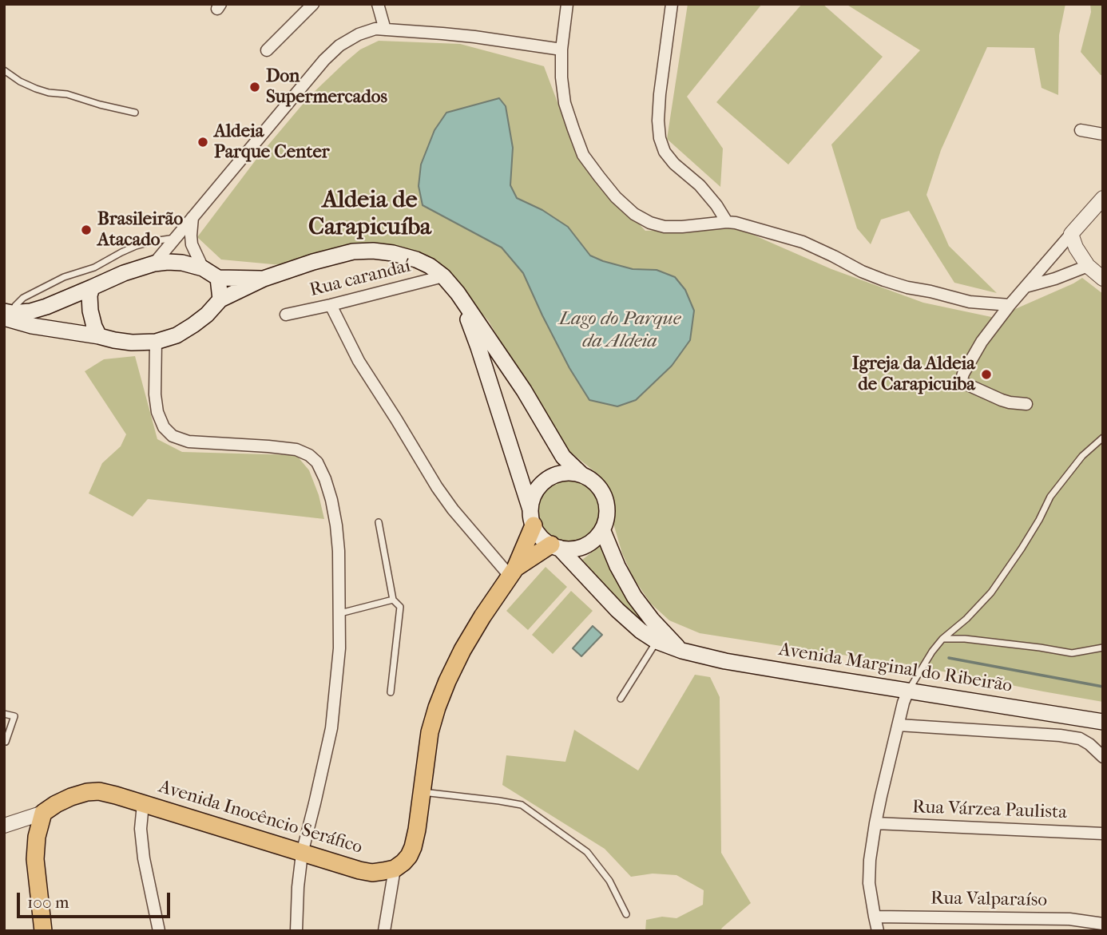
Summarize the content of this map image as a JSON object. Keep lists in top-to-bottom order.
{
  "streets": {
    "main road": ["Avenida Marginal do Ribeirão", "Avenida Inocêncio Seráfico"],
    "street": ["Rua carandaí", "Rua Várzea Paulista", "Rua Valparaíso"]
  },
  "crossings": [
    ["Rua carandaí", "Avenida Marginal do Ribeirão"]
  ],
  "districts": ["Aldeia de Carapicuíba"],
  "water": ["Lago do Parque da Aldeia"],
  "places": [
    "Don Supermercados",
    "Aldeia Parque Center",
    "Brasileirão Atacado",
    "Igreja da Aldeia de Carapicuiba"
  ],
  "scale_bar": "100 m"
}
